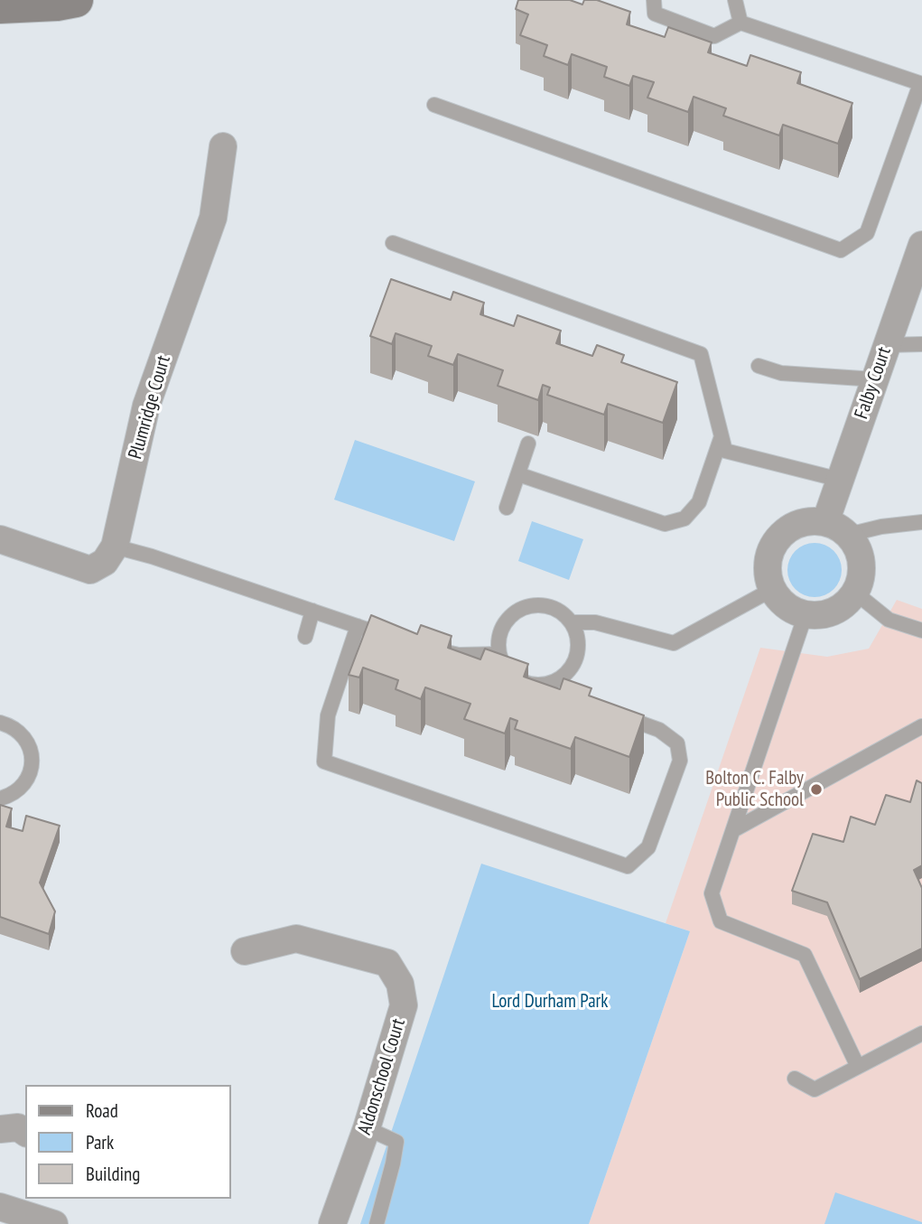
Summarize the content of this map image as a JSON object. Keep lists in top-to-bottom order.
{
  "streets": {
    "street": ["Falby Court", "Plumridge Court", "Aldonschool Court"]
  },
  "parks": ["Lord Durham Park"],
  "places": ["Bolton C. Falby Public School"],
  "legend": ["Road", "Park", "Building"]
}
